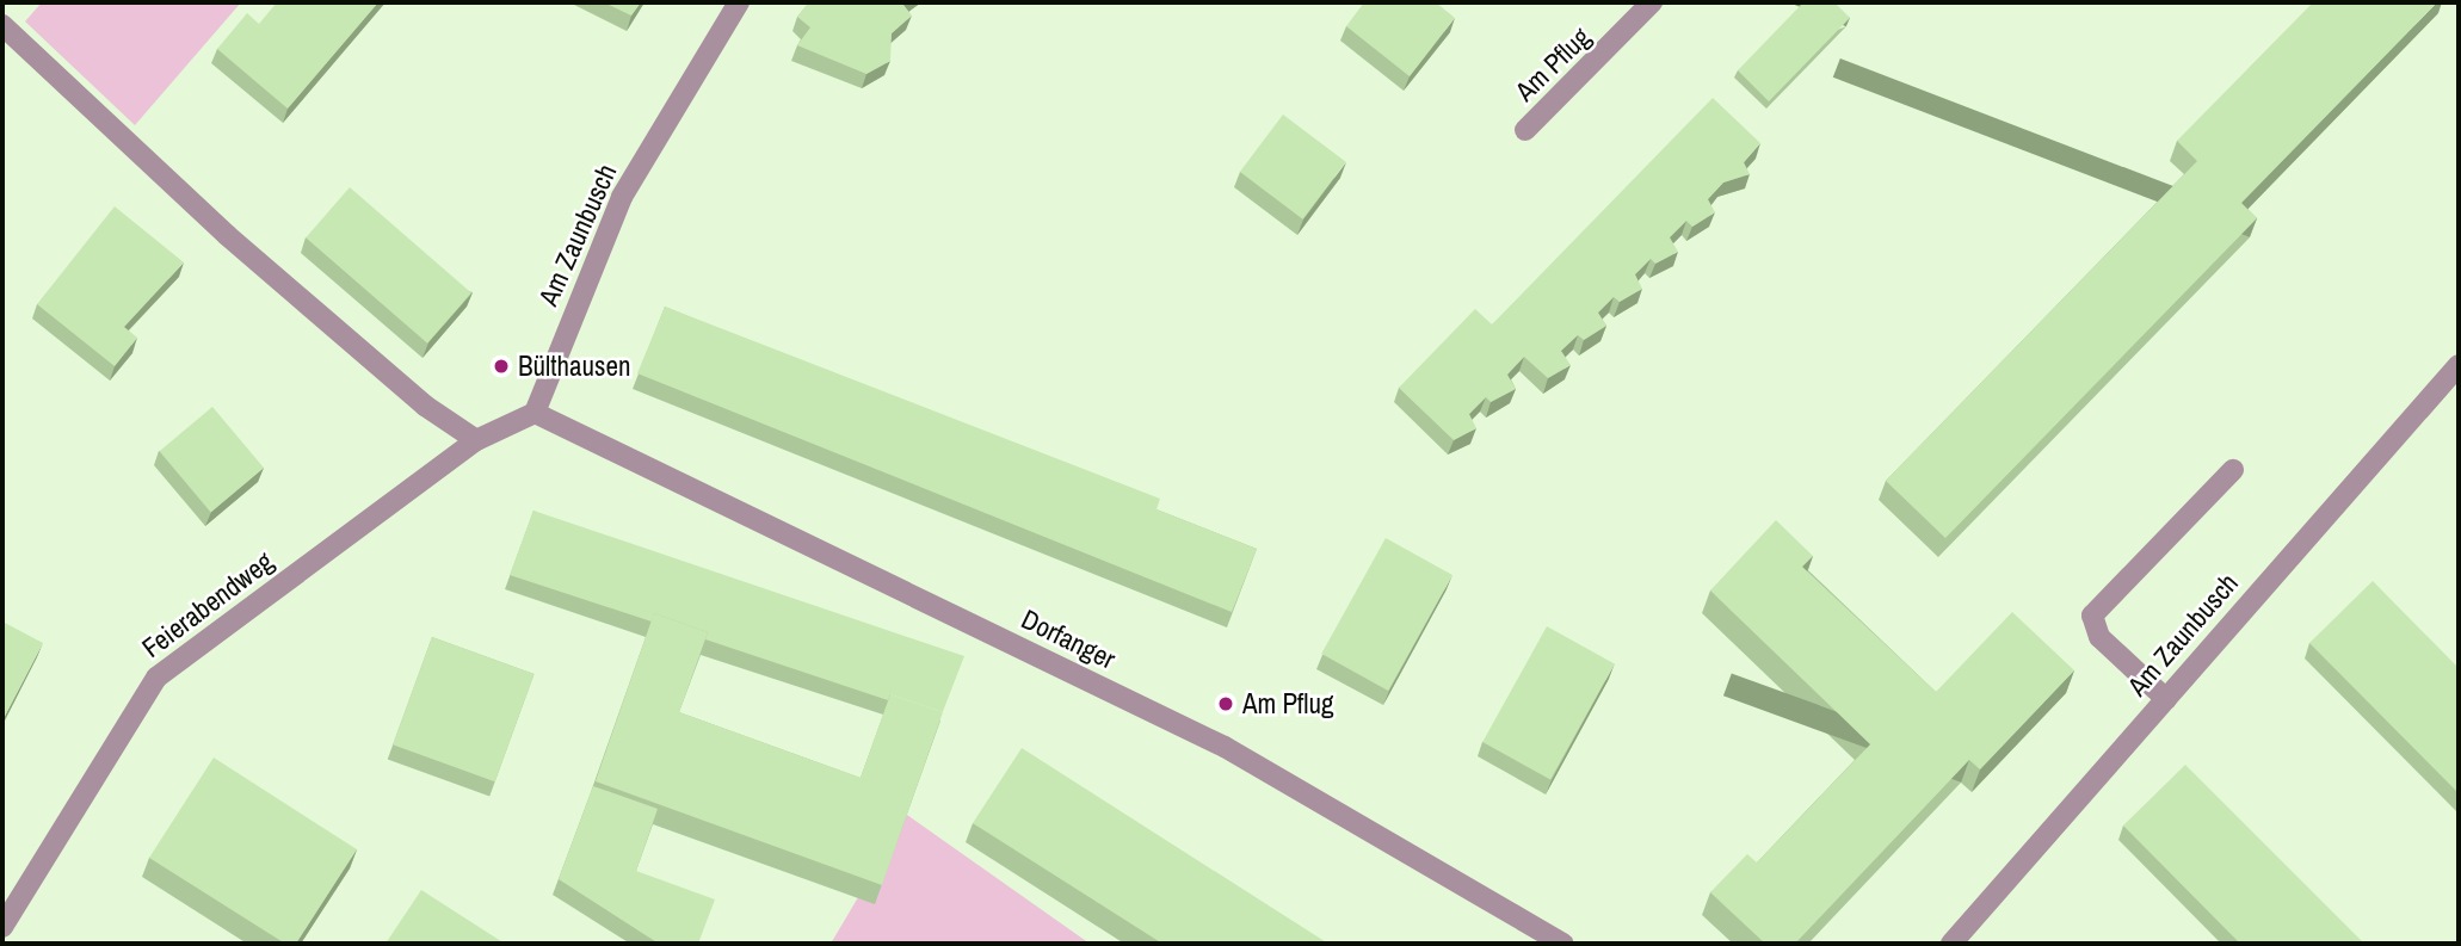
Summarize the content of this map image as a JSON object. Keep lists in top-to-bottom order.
{
  "streets": {
    "street": [
      "Am Pflug",
      "Am Zaunbusch",
      "Feierabendweg",
      "Dorfanger"
    ]
  },
  "crossings": [
    ["Am Zaunbusch", "Feierabendweg"],
    ["Am Zaunbusch", "Dorfanger"],
    ["Feierabendweg", "Dorfanger"]
  ],
  "places": ["Bülthausen", "Am Pflug"]
}
